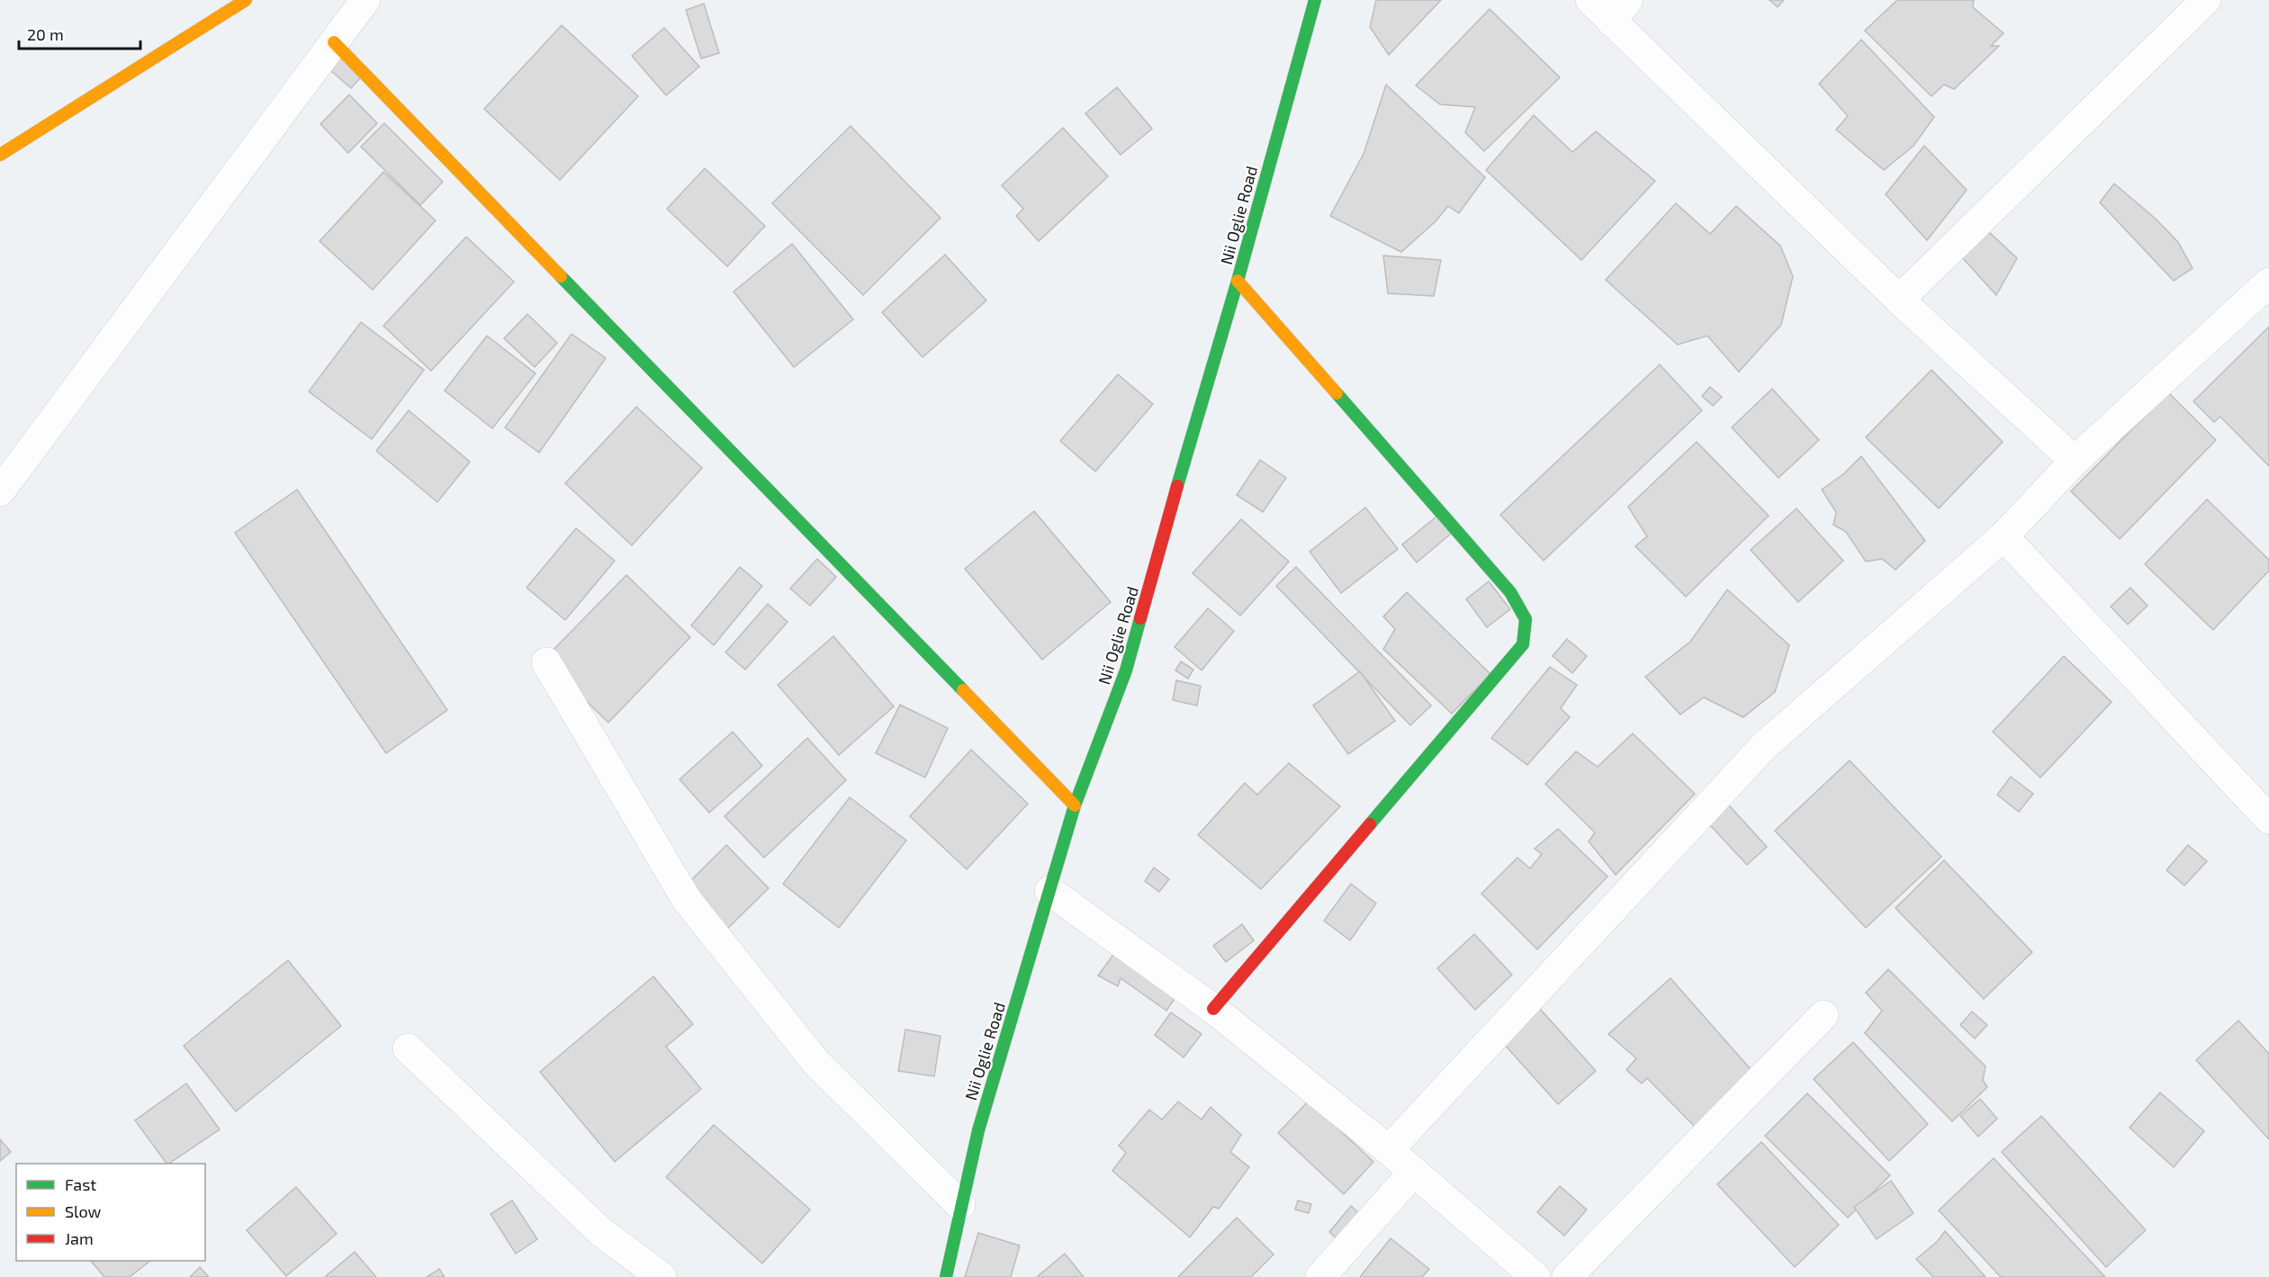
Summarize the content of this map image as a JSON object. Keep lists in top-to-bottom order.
{
  "streets": {
    "street": ["Nii Oglie Road"]
  },
  "legend": ["Fast", "Slow", "Jam"],
  "scale_bar": "20 m"
}
